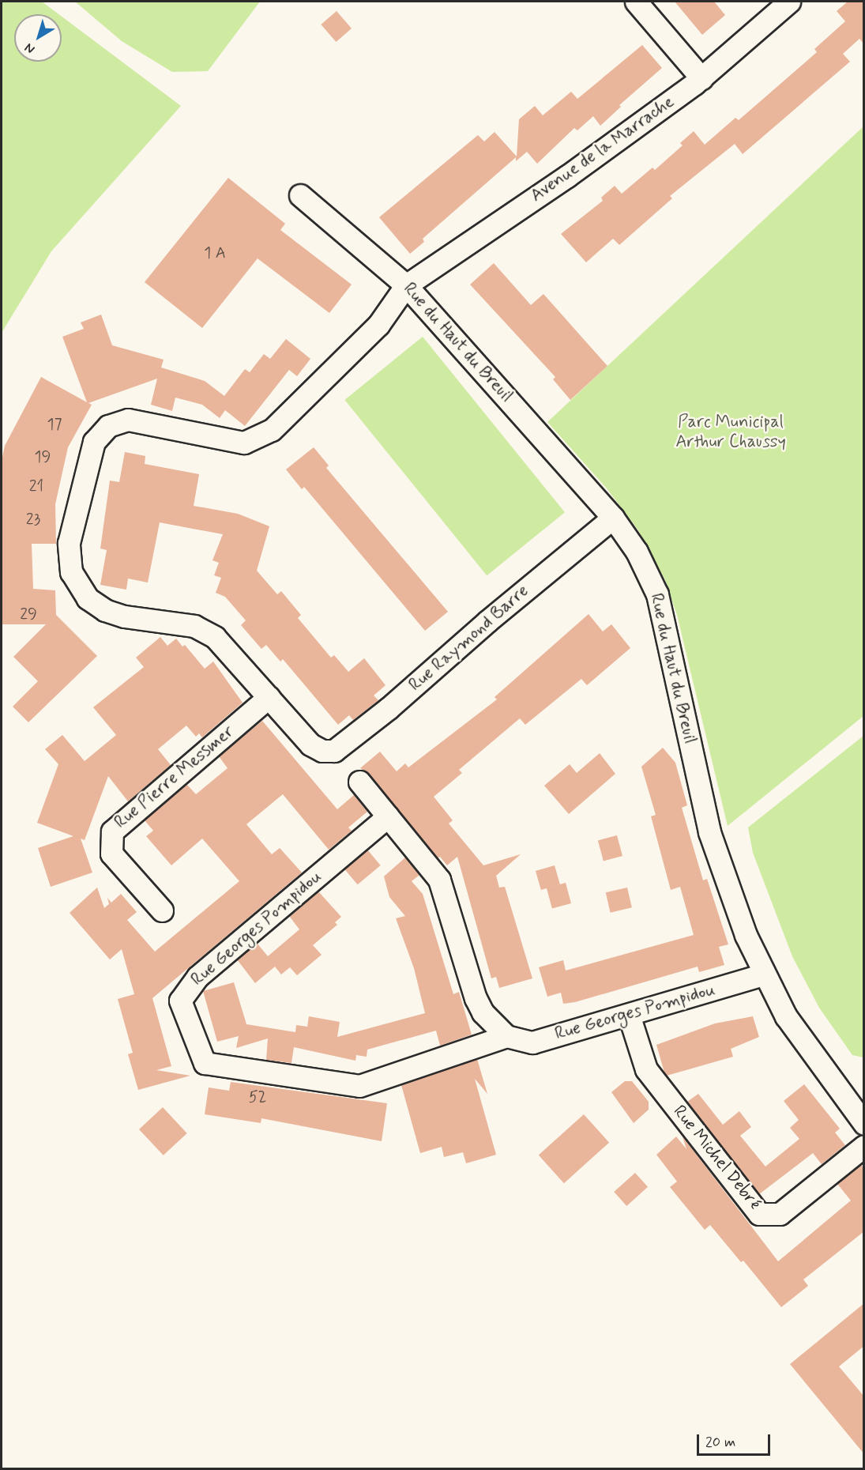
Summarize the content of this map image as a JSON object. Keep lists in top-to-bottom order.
{
  "streets": {
    "street": [
      "Avenue de la Marrache",
      "Rue du Haut du Breuil",
      "Rue Raymond Barre",
      "Rue Pierre Messmer",
      "Rue Georges Pompidou",
      "Rue Michel Debré"
    ]
  },
  "crossings": [
    ["Avenue de la Marrache", "Rue du Haut du Breuil"],
    ["Rue du Haut du Breuil", "Rue Raymond Barre"],
    ["Rue du Haut du Breuil", "Rue Georges Pompidou"],
    ["Rue Raymond Barre", "Rue Pierre Messmer"],
    ["Rue Georges Pompidou", "Rue Michel Debré"]
  ],
  "parks": ["Parc Municipal Arthur Chaussy"],
  "house_numbers": [
    "1 A",
    "17",
    "19",
    "21",
    "23",
    "29",
    "52"
  ],
  "scale_bar": "20 m",
  "north": "bottom left"
}
